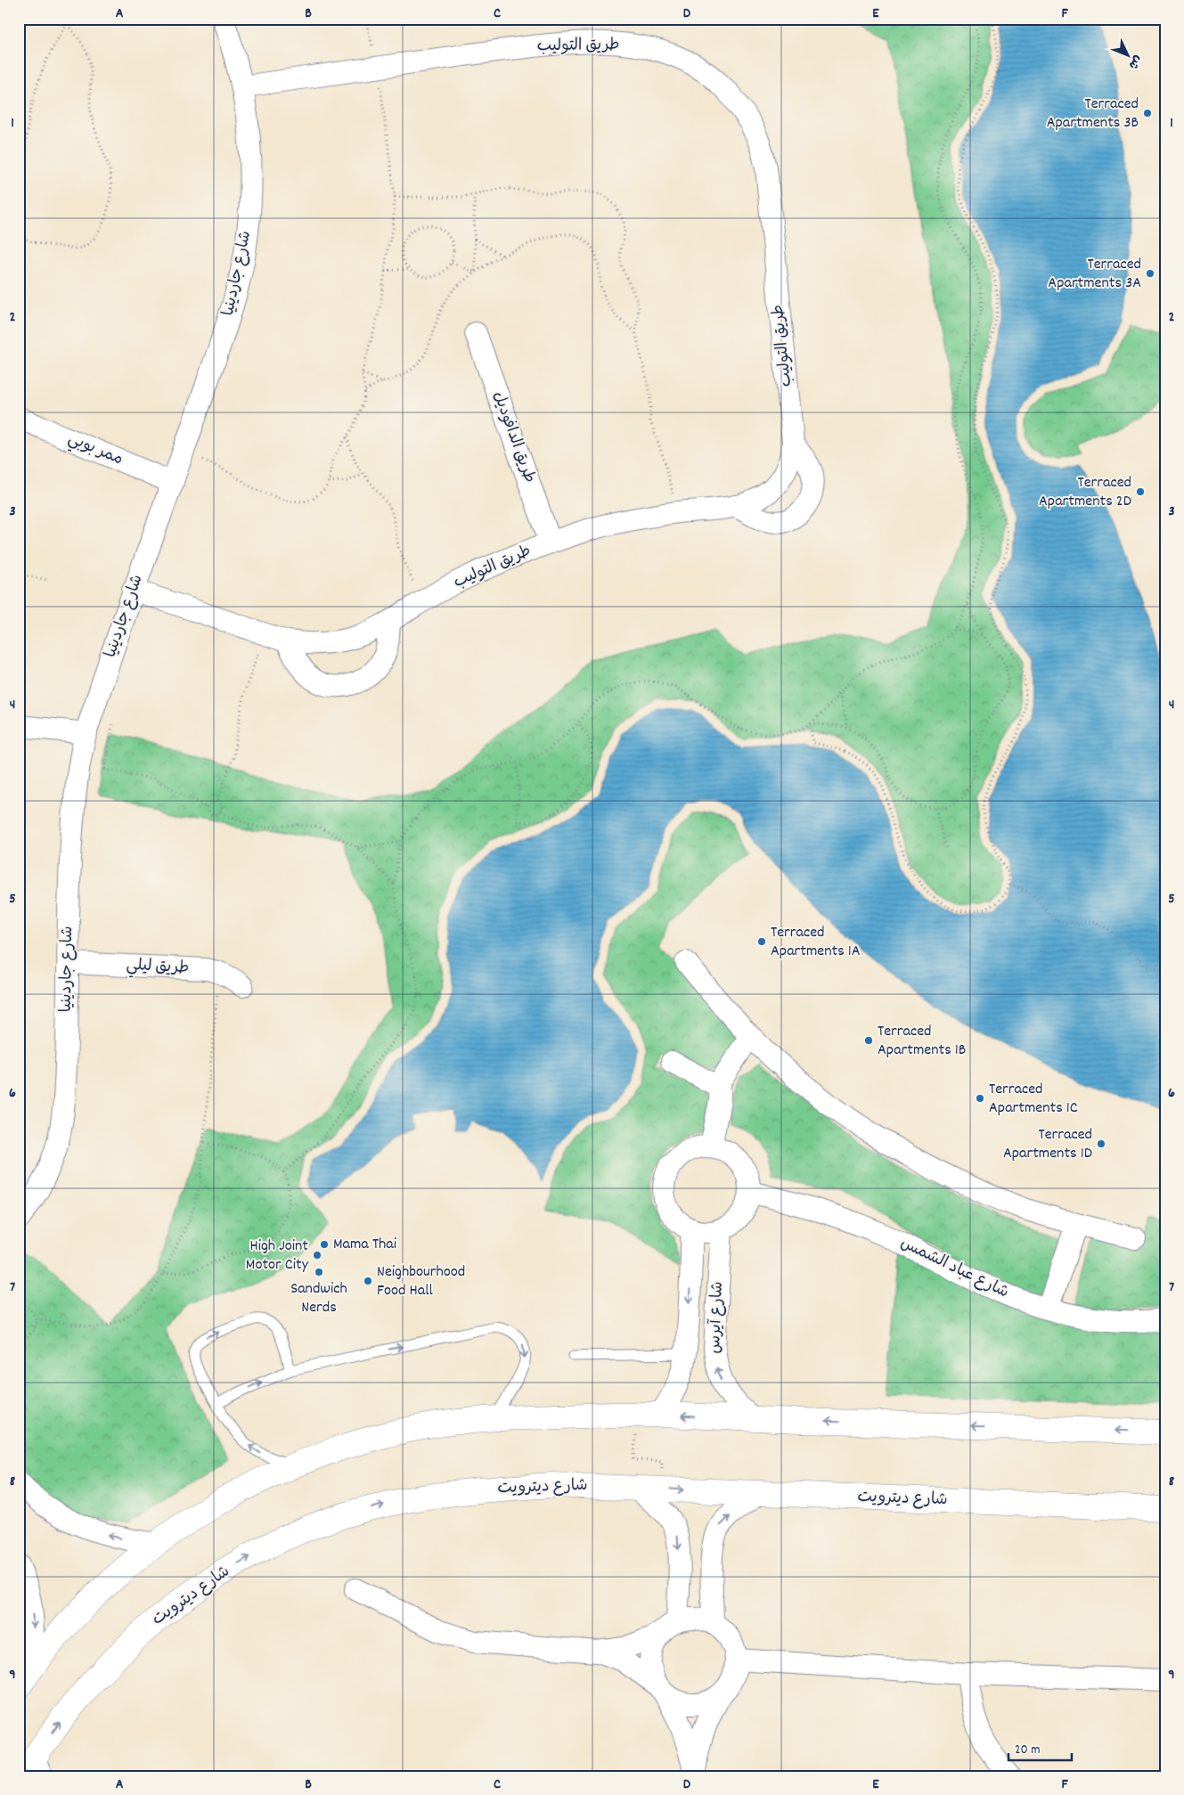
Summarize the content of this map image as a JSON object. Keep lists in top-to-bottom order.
{
  "streets": {
    "street": [
      "طريق التوليب",
      "شارع جاردينيا",
      "طريق الدافوديل",
      "ممر بوبي",
      "طريق ليلي",
      "شارع عباد الشمس",
      "شارع آيرس",
      "شارع ديترويت"
    ]
  },
  "crossings": [
    ["طريق التوليب", "شارع جاردينيا"],
    ["طريق التوليب", "طريق الدافوديل"],
    ["شارع جاردينيا", "ممر بوبي"],
    ["شارع جاردينيا", "طريق ليلي"],
    ["شارع عباد الشمس", "شارع آيرس"]
  ],
  "places": [
    "Terraced Apartments 3B",
    "Terraced Apartments 3A",
    "Terraced Apartments 2D",
    "Terraced Apartments 1A",
    "Terraced Apartments 1B",
    "Terraced Apartments 1C",
    "Terraced Apartments 1D",
    "Mama Thai",
    "High Joint Motor City",
    "Sandwich Nerds",
    "Neighbourhood Food Hall"
  ],
  "scale_bar": "20 m",
  "north": "bottom right",
  "grid": {
    "columns": [
      "A",
      "B",
      "C",
      "D",
      "E",
      "F"
    ],
    "rows": [
      "1",
      "2",
      "3",
      "4",
      "5",
      "6",
      "7",
      "8",
      "9"
    ]
  }
}
